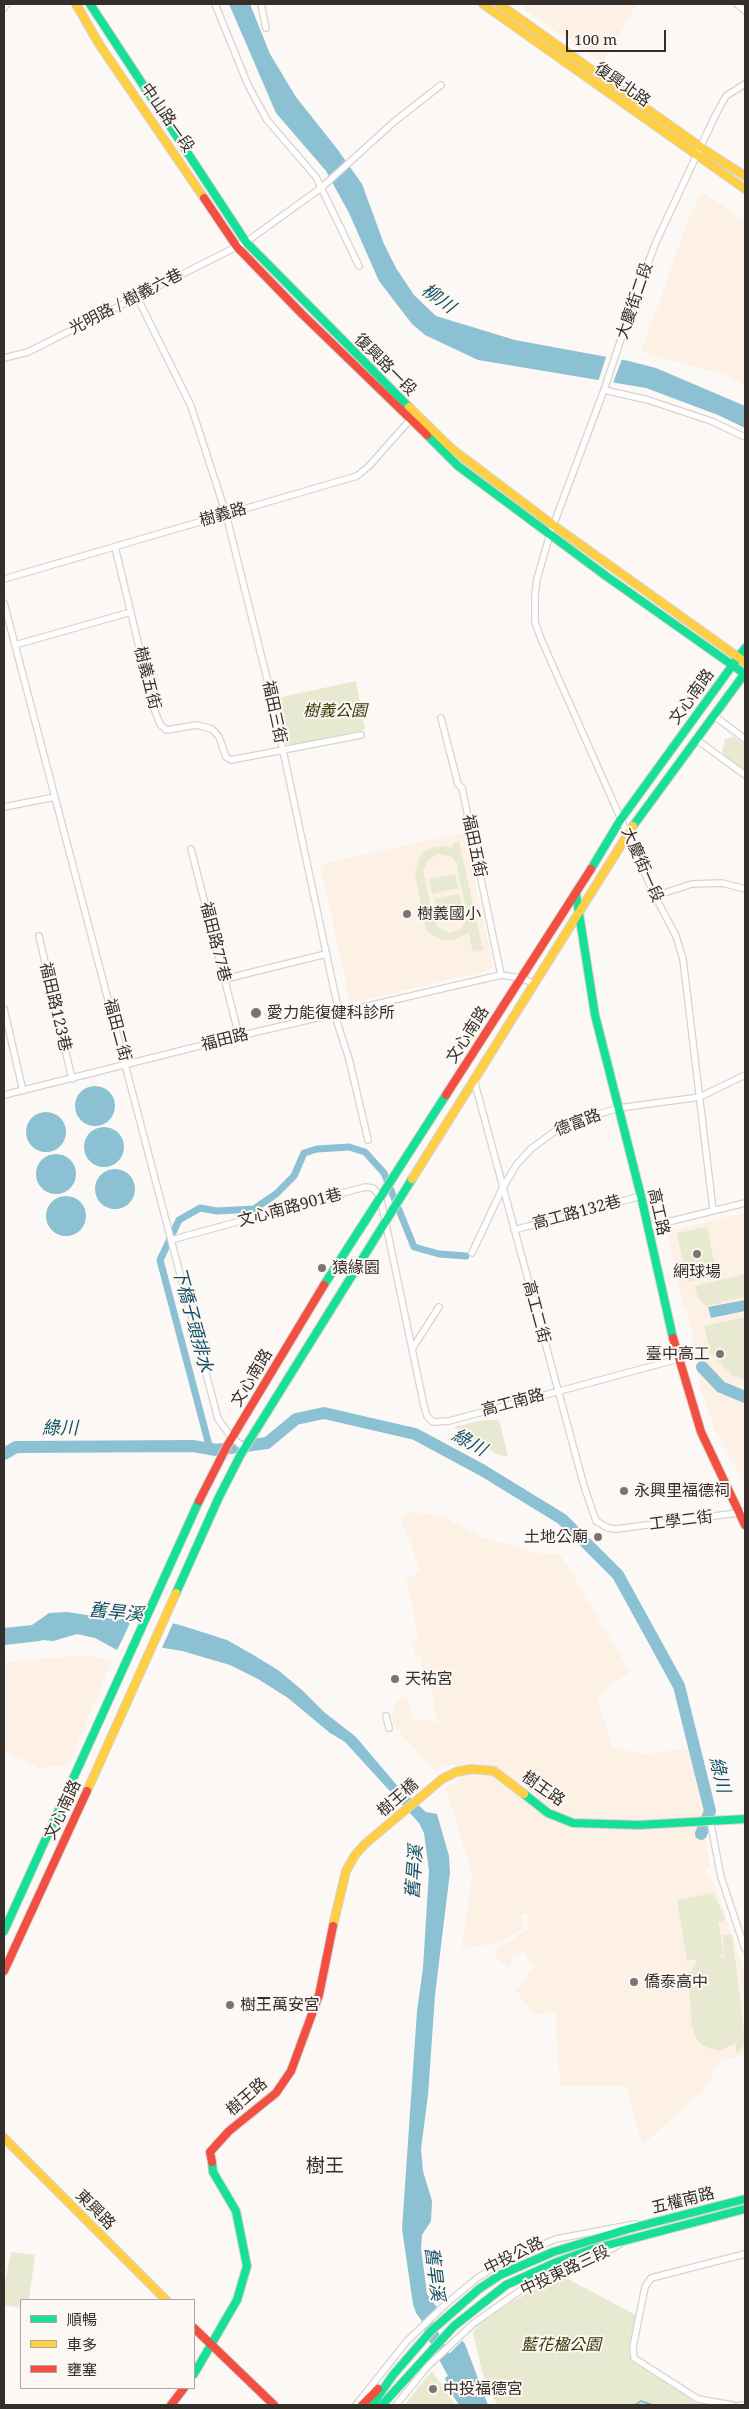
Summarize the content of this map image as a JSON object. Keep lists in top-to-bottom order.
{
  "streets": {
    "main road": [
      "復興北路",
      "中山路一段",
      "復興路一段",
      "文心南路",
      "高工路",
      "樹王路",
      "樹王橋",
      "五權南路",
      "東興路",
      "中投公路"
    ],
    "street": [
      "大慶街二段",
      "光明路 / 樹義六巷",
      "樹義路",
      "樹義五街",
      "福田三街",
      "福田五街",
      "大慶街一段",
      "福田路77巷",
      "福田路123巷",
      "福田二街",
      "福田路",
      "德富路",
      "文心南路901巷",
      "高工路132巷",
      "高工二街",
      "高工南路",
      "工學二街",
      "中投東路三段"
    ]
  },
  "crossings": [
    ["復興北路", "大慶街二段"],
    ["中山路一段", "光明路 / 樹義六巷"],
    ["中山路一段", "復興路一段"],
    ["大慶街二段", "復興路一段"],
    ["大慶街二段", "大慶街一段"],
    ["光明路 / 樹義六巷", "復興路一段"],
    ["光明路 / 樹義六巷", "福田三街"],
    ["復興路一段", "樹義路"],
    ["復興路一段", "文心南路"],
    ["復興路一段", "大慶街一段"],
    ["樹義路", "樹義五街"],
    ["樹義路", "福田三街"],
    ["樹義五街", "福田三街"],
    ["文心南路", "大慶街一段"],
    ["文心南路", "福田二街"],
    ["文心南路", "福田路"],
    ["文心南路", "文心南路901巷"],
    ["文心南路", "高工路"],
    ["文心南路", "高工二街"],
    ["文心南路", "高工南路"],
    ["福田三街", "福田路"],
    ["福田五街", "福田路"],
    ["大慶街一段", "德富路"],
    ["福田路77巷", "福田路"],
    ["福田路123巷", "福田路"],
    ["福田二街", "福田路"],
    ["福田二街", "文心南路901巷"],
    ["德富路", "高工路"],
    ["德富路", "高工二街"],
    ["高工路", "高工路132巷"],
    ["高工路", "高工南路"],
    ["高工路", "工學二街"],
    ["高工路132巷", "高工二街"],
    ["高工二街", "高工南路"],
    ["高工二街", "工學二街"],
    ["樹王路", "樹王橋"],
    ["五權南路", "中投公路"],
    ["五權南路", "中投東路三段"],
    ["中投公路", "中投東路三段"]
  ],
  "districts": ["樹王"],
  "water": [
    "柳川",
    "下橋子頭排水",
    "綠川",
    "舊旱溪"
  ],
  "parks": ["樹義公園", "藍花楹公園"],
  "places": [
    "樹義國小",
    "愛力能復健科診所",
    "網球場",
    "猿緣園",
    "臺中高工",
    "永興里福德祠",
    "土地公廟",
    "天祐宮",
    "僑泰高中",
    "樹王萬安宮",
    "中投福德宮"
  ],
  "legend": ["順暢", "車多", "壅塞"],
  "scale_bar": "100 m"
}
